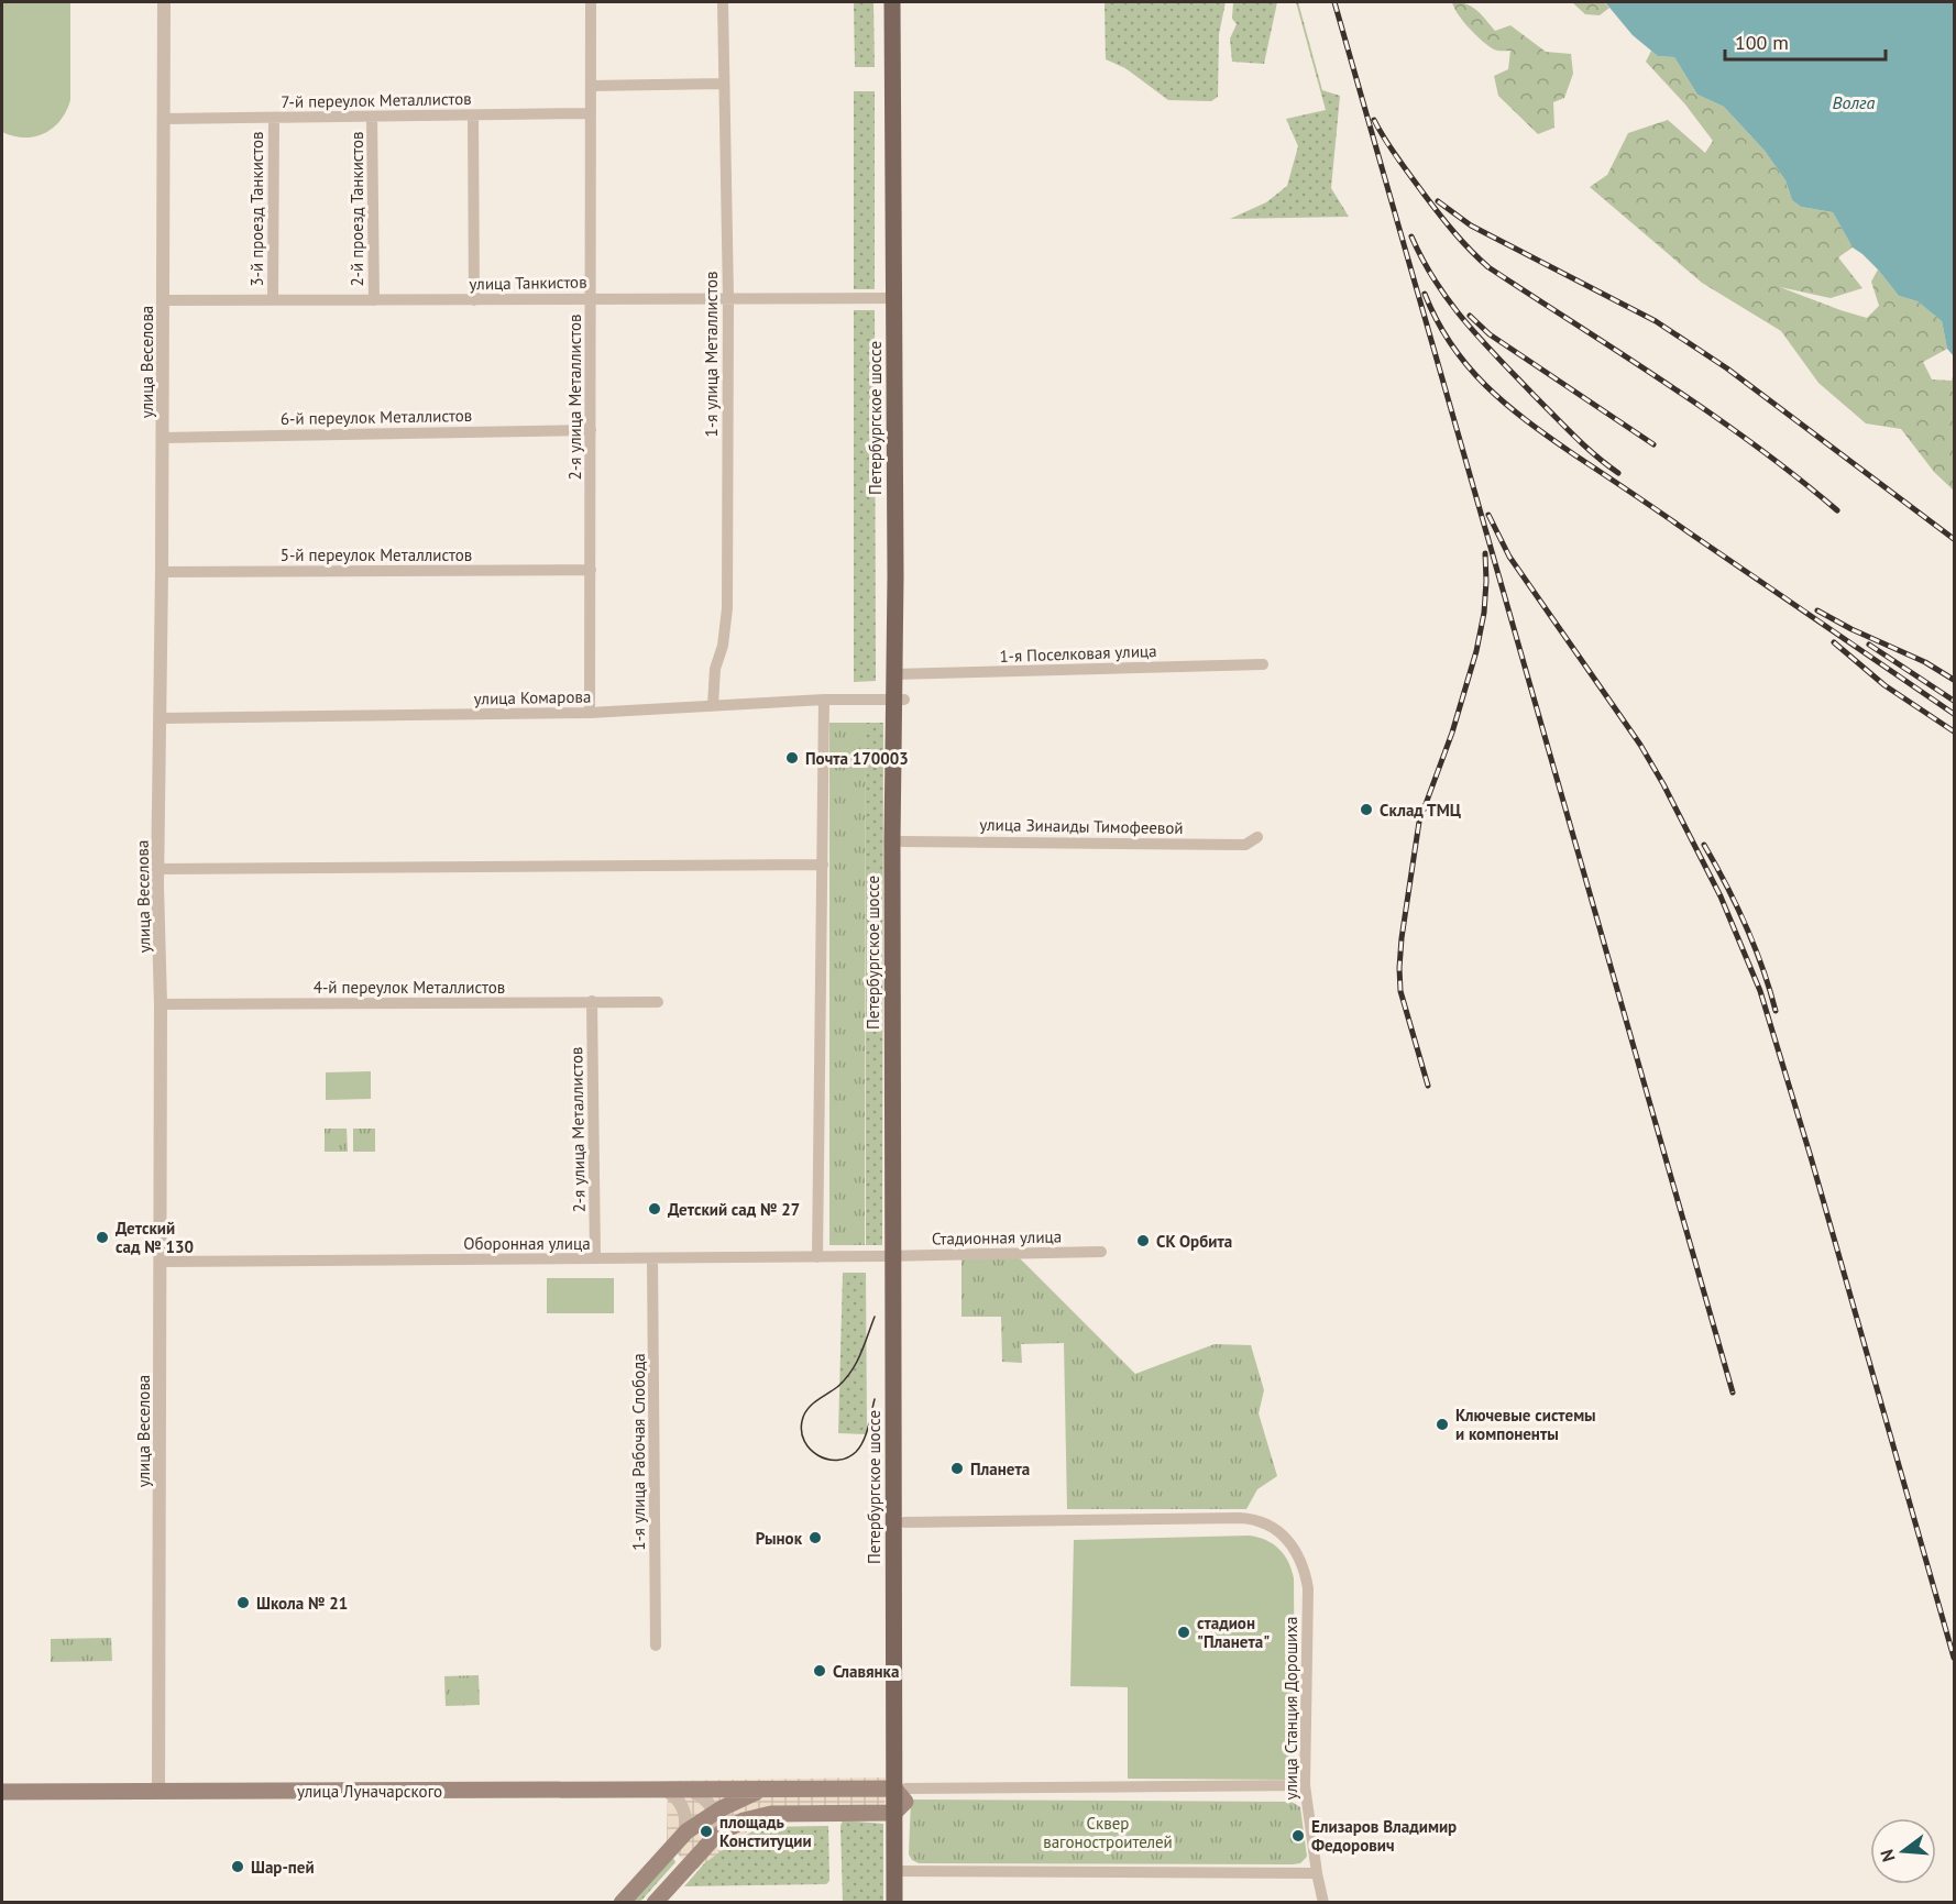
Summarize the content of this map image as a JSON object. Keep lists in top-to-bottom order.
{
  "streets": {
    "main road": ["Петербургское шоссе", "улица Луначарского"],
    "street": [
      "7-й переулок Металлистов",
      "3-й проезд Танкистов",
      "2-й проезд Танкистов",
      "улица Танкистов",
      "1-я улица Металлистов",
      "улица Веселова",
      "2-я улица Металлистов",
      "6-й переулок Металлистов",
      "5-й переулок Металлистов",
      "1-я Поселковая улица",
      "улица Комарова",
      "улица Зинаиды Тимофеевой",
      "4-й переулок Металлистов",
      "Стадионная улица",
      "Оборонная улица",
      "1-я улица Рабочая Слобода",
      "улица Станция Дорошиха"
    ]
  },
  "crossings": [
    ["7-й переулок Металлистов", "3-й проезд Танкистов"],
    ["7-й переулок Металлистов", "2-й проезд Танкистов"],
    ["7-й переулок Металлистов", "улица Веселова"],
    ["7-й переулок Металлистов", "2-я улица Металлистов"],
    ["3-й проезд Танкистов", "улица Танкистов"],
    ["2-й проезд Танкистов", "улица Танкистов"],
    ["улица Танкистов", "1-я улица Металлистов"],
    ["улица Танкистов", "улица Веселова"],
    ["улица Танкистов", "2-я улица Металлистов"],
    ["улица Танкистов", "Петербургское шоссе"],
    ["1-я улица Металлистов", "улица Комарова"],
    ["улица Веселова", "6-й переулок Металлистов"],
    ["улица Веселова", "5-й переулок Металлистов"],
    ["улица Веселова", "улица Комарова"],
    ["улица Веселова", "4-й переулок Металлистов"],
    ["улица Веселова", "Оборонная улица"],
    ["улица Веселова", "улица Луначарского"],
    ["2-я улица Металлистов", "6-й переулок Металлистов"],
    ["2-я улица Металлистов", "5-й переулок Металлистов"],
    ["2-я улица Металлистов", "улица Комарова"],
    ["2-я улица Металлистов", "4-й переулок Металлистов"],
    ["2-я улица Металлистов", "Оборонная улица"],
    ["Петербургское шоссе", "1-я Поселковая улица"],
    ["Петербургское шоссе", "улица Комарова"],
    ["Петербургское шоссе", "улица Зинаиды Тимофеевой"],
    ["Петербургское шоссе", "Стадионная улица"],
    ["Петербургское шоссе", "Оборонная улица"],
    ["Петербургское шоссе", "улица Станция Дорошиха"],
    ["Петербургское шоссе", "улица Луначарского"],
    ["Стадионная улица", "Оборонная улица"],
    ["Оборонная улица", "1-я улица Рабочая Слобода"]
  ],
  "water": ["Волга"],
  "parks": ["Сквер вагоностроителей"],
  "places": [
    "Почта 170003",
    "Склад ТМЦ",
    "Детский сад № 27",
    "Детский сад № 130",
    "СК Орбита",
    "Ключевые системы и компоненты",
    "Планета",
    "Рынок",
    "Школа № 21",
    "стадион \"Планета\"",
    "Славянка",
    "площадь Конституции",
    "Елизаров Владимир Федорович",
    "Шар-пей"
  ],
  "scale_bar": "100 m",
  "north": "left"
}
